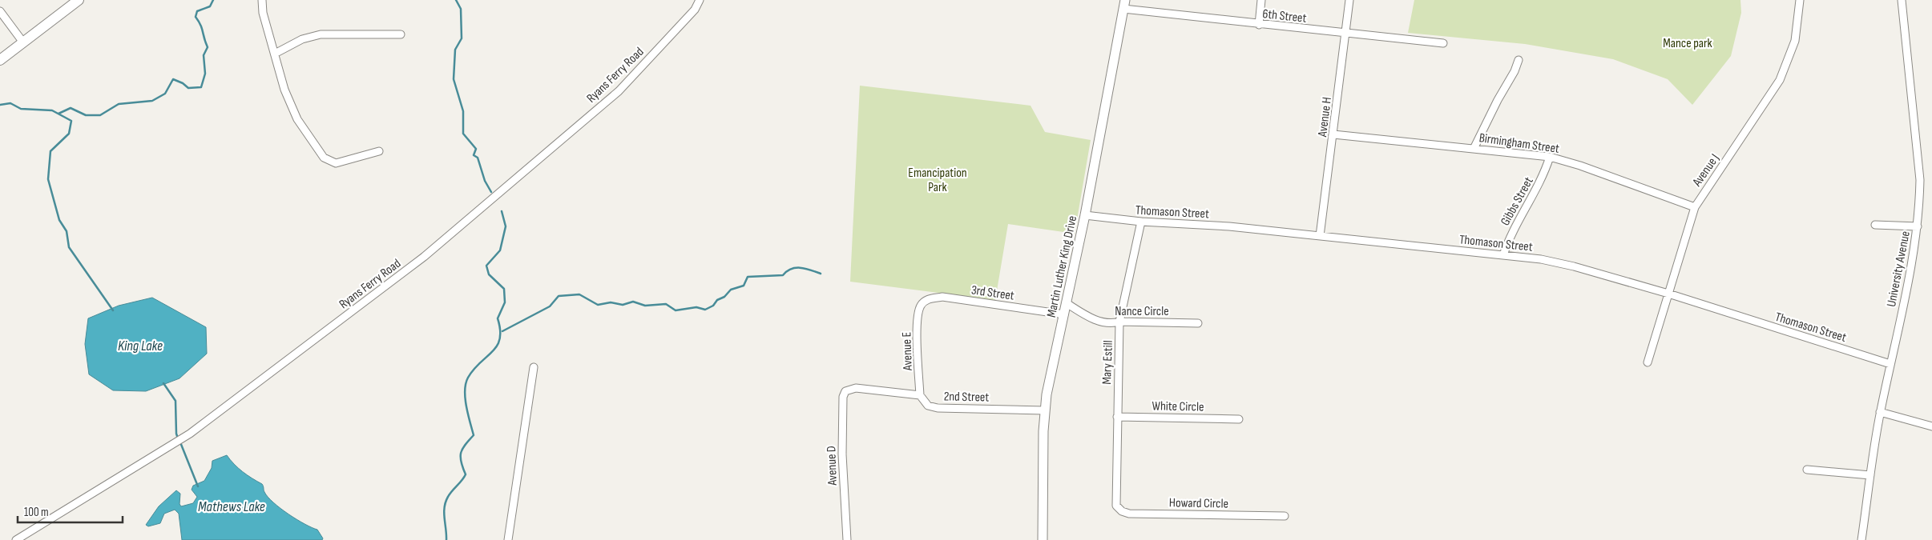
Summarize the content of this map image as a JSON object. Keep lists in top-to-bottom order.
{
  "streets": {
    "street": [
      "6th Street",
      "Ryans Ferry Road",
      "Avenue H",
      "Birmingham Street",
      "Avenue J",
      "Gibbs Street",
      "Thomason Street",
      "Martin Luther King Drive",
      "University Avenue",
      "3rd Street",
      "Nance Circle",
      "Avenue E",
      "Mary Estill",
      "2nd Street",
      "White Circle",
      "Avenue D",
      "Howard Circle"
    ]
  },
  "crossings": [
    ["6th Street", "Avenue H"],
    ["6th Street", "Martin Luther King Drive"],
    ["Avenue H", "Birmingham Street"],
    ["Avenue H", "Thomason Street"],
    ["Birmingham Street", "Avenue J"],
    ["Birmingham Street", "Gibbs Street"],
    ["Avenue J", "Thomason Street"],
    ["Gibbs Street", "Thomason Street"],
    ["Thomason Street", "Martin Luther King Drive"],
    ["Thomason Street", "University Avenue"],
    ["Thomason Street", "Mary Estill"],
    ["Martin Luther King Drive", "3rd Street"],
    ["Martin Luther King Drive", "Nance Circle"],
    ["Martin Luther King Drive", "2nd Street"],
    ["3rd Street", "Avenue E"],
    ["Nance Circle", "Mary Estill"],
    ["Avenue E", "2nd Street"],
    ["Avenue E", "Avenue D"],
    ["Mary Estill", "White Circle"],
    ["Mary Estill", "Howard Circle"],
    ["2nd Street", "Avenue D"]
  ],
  "water": ["King Lake", "Mathews Lake"],
  "parks": ["Mance park", "Emancipation Park"],
  "scale_bar": "100 m"
}
